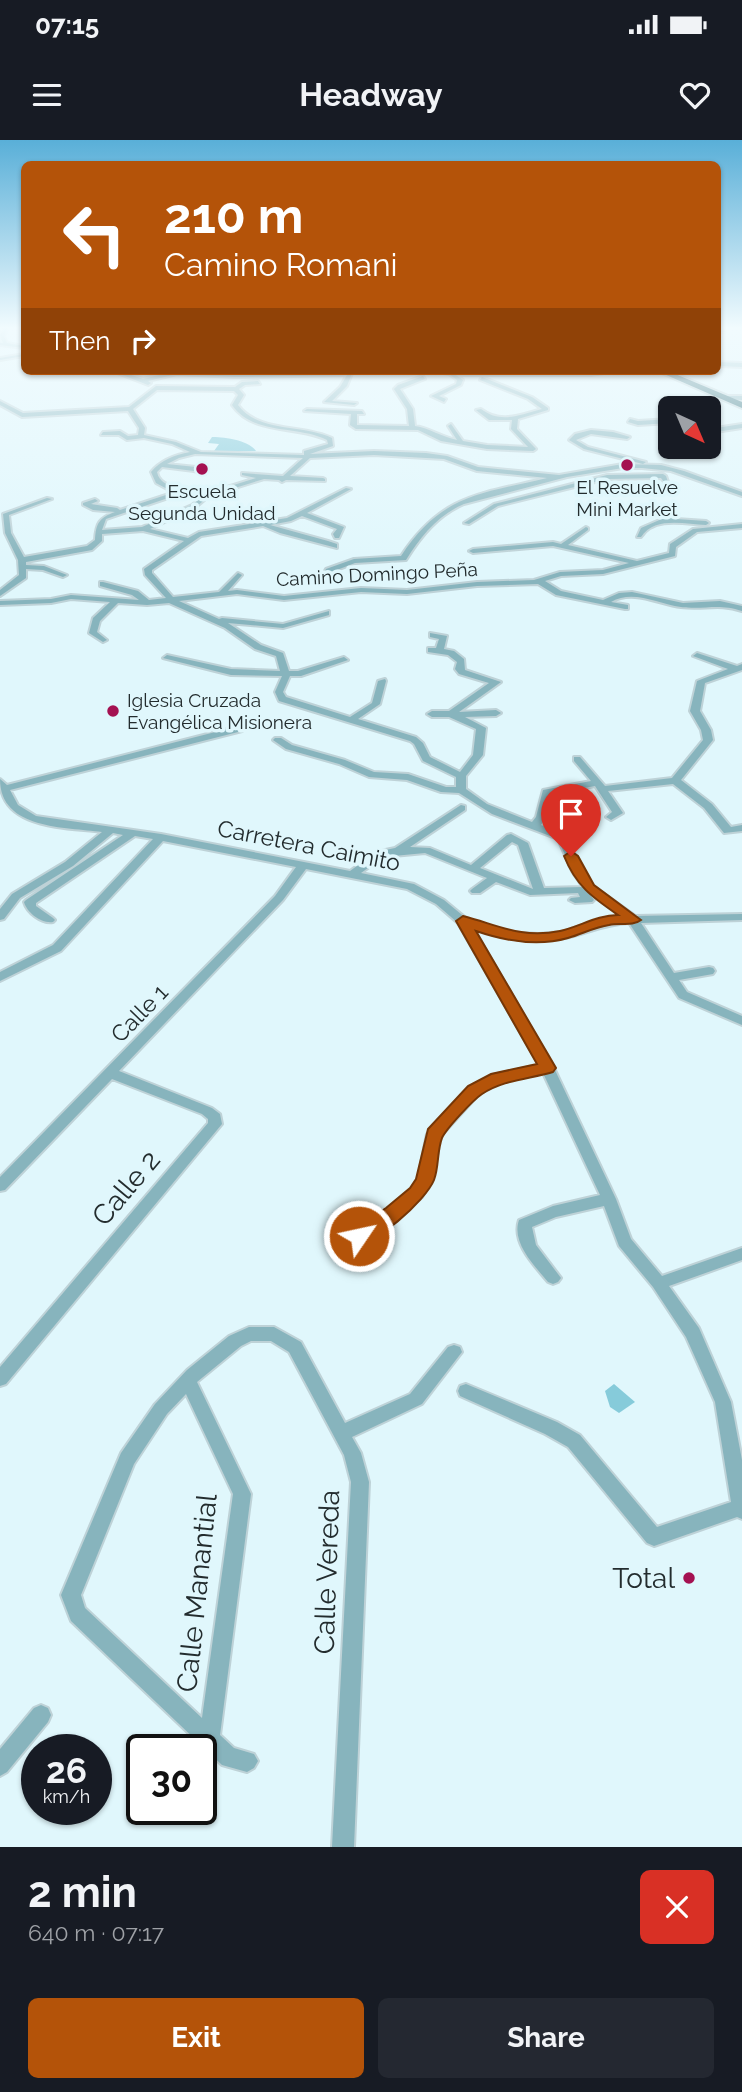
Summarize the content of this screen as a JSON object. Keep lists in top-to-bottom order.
{
  "streets": {
    "street": [
      "Camino Domingo Peña",
      "Carretera Caimito",
      "Calle 1",
      "Calle 2",
      "Calle Vereda",
      "Calle Manantial"
    ]
  },
  "crossings": [
    ["Carretera Caimito", "Calle 1"],
    ["Calle 1", "Calle 2"],
    ["Calle Vereda", "Calle Manantial"]
  ],
  "places": [
    "El Resuelve Mini Market",
    "Escuela Segunda Unidad",
    "Iglesia Cruzada Evangélica Misionera",
    "Total"
  ],
  "north": "bottom right",
  "page": {
    "status": "07:15",
    "header": "Headway",
    "turn": ["210 m", "Camino Romani"],
    "then": "Then",
    "speed": "26 km/h",
    "limit": "30",
    "heading": ["2 min", "640 m · 07:17"],
    "buttons": ["Exit", "Share"]
  }
}
